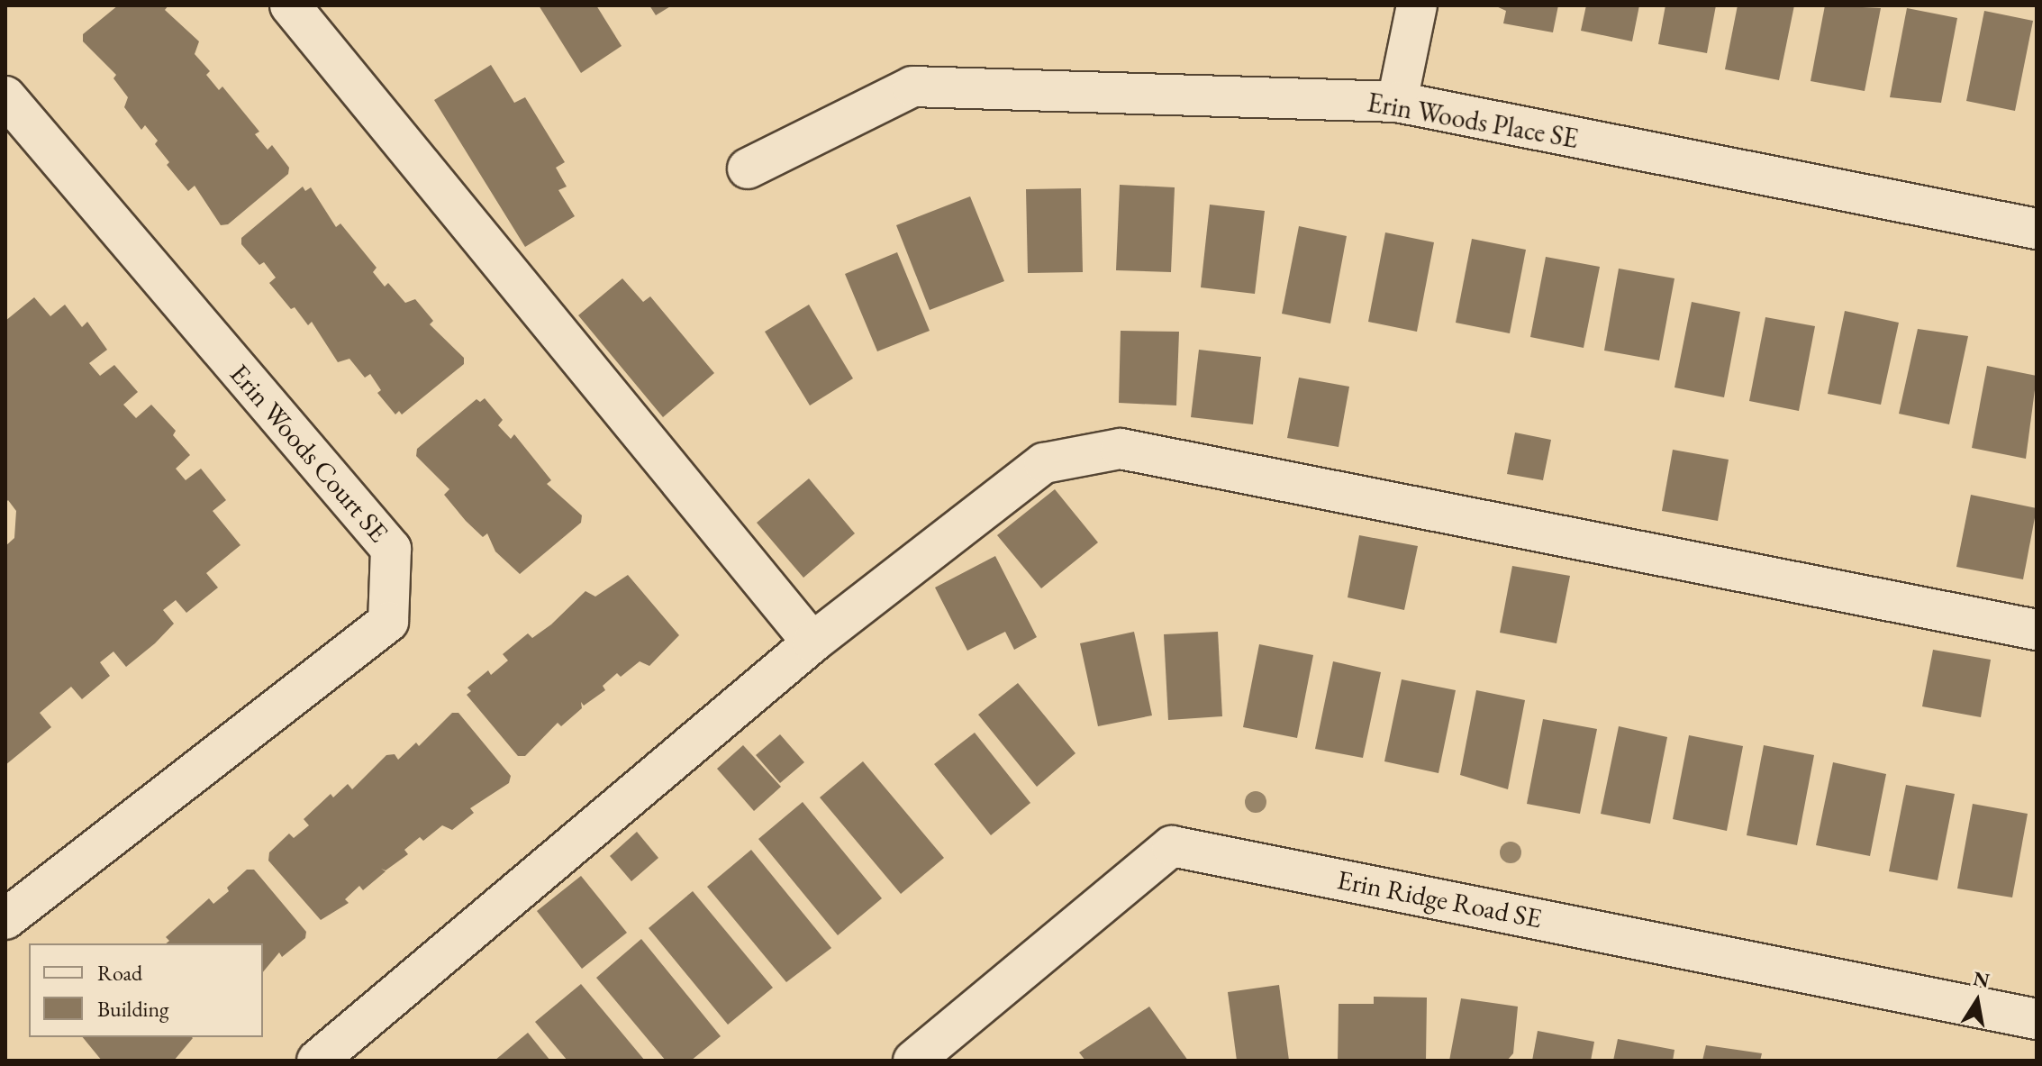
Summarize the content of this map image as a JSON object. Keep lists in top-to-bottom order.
{
  "streets": {
    "street": ["Erin Woods Place SE", "Erin Woods Court SE", "Erin Ridge Road SE"]
  },
  "legend": ["Road", "Building"],
  "north": "top"
}
